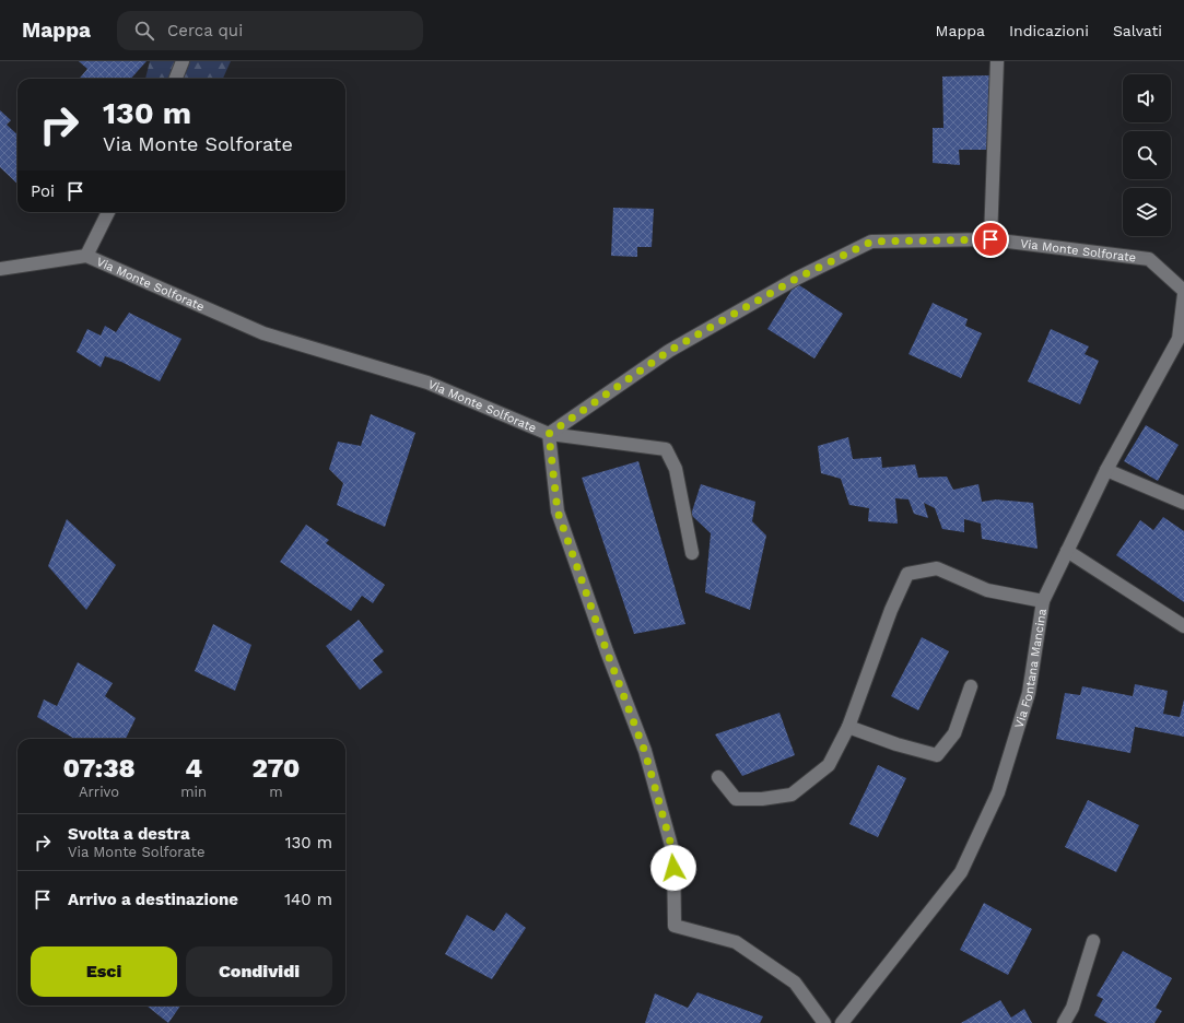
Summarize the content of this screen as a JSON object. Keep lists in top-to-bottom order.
{
  "streets": {
    "street": ["Via Monte Solforate", "Via Fontana Mancina"]
  },
  "crossings": [
    ["Via Monte Solforate", "Via Fontana Mancina"]
  ],
  "page": {
    "header": "Mappa",
    "search": "Cerca qui",
    "nav": ["Mappa", "Indicazioni", "Salvati"],
    "turn": ["130 m", "Via Monte Solforate"],
    "then": "Poi",
    "eta": [
      "07:38",
      "Arrivo",
      "4",
      "min",
      "270",
      "m"
    ],
    "list": [
      {
        "name": "Svolta a destra",
        "note": "Via Monte Solforate",
        "value": "130 m"
      },
      {
        "name": "Arrivo a destinazione",
        "value": "140 m"
      }
    ],
    "buttons": ["Esci", "Condividi"]
  }
}
